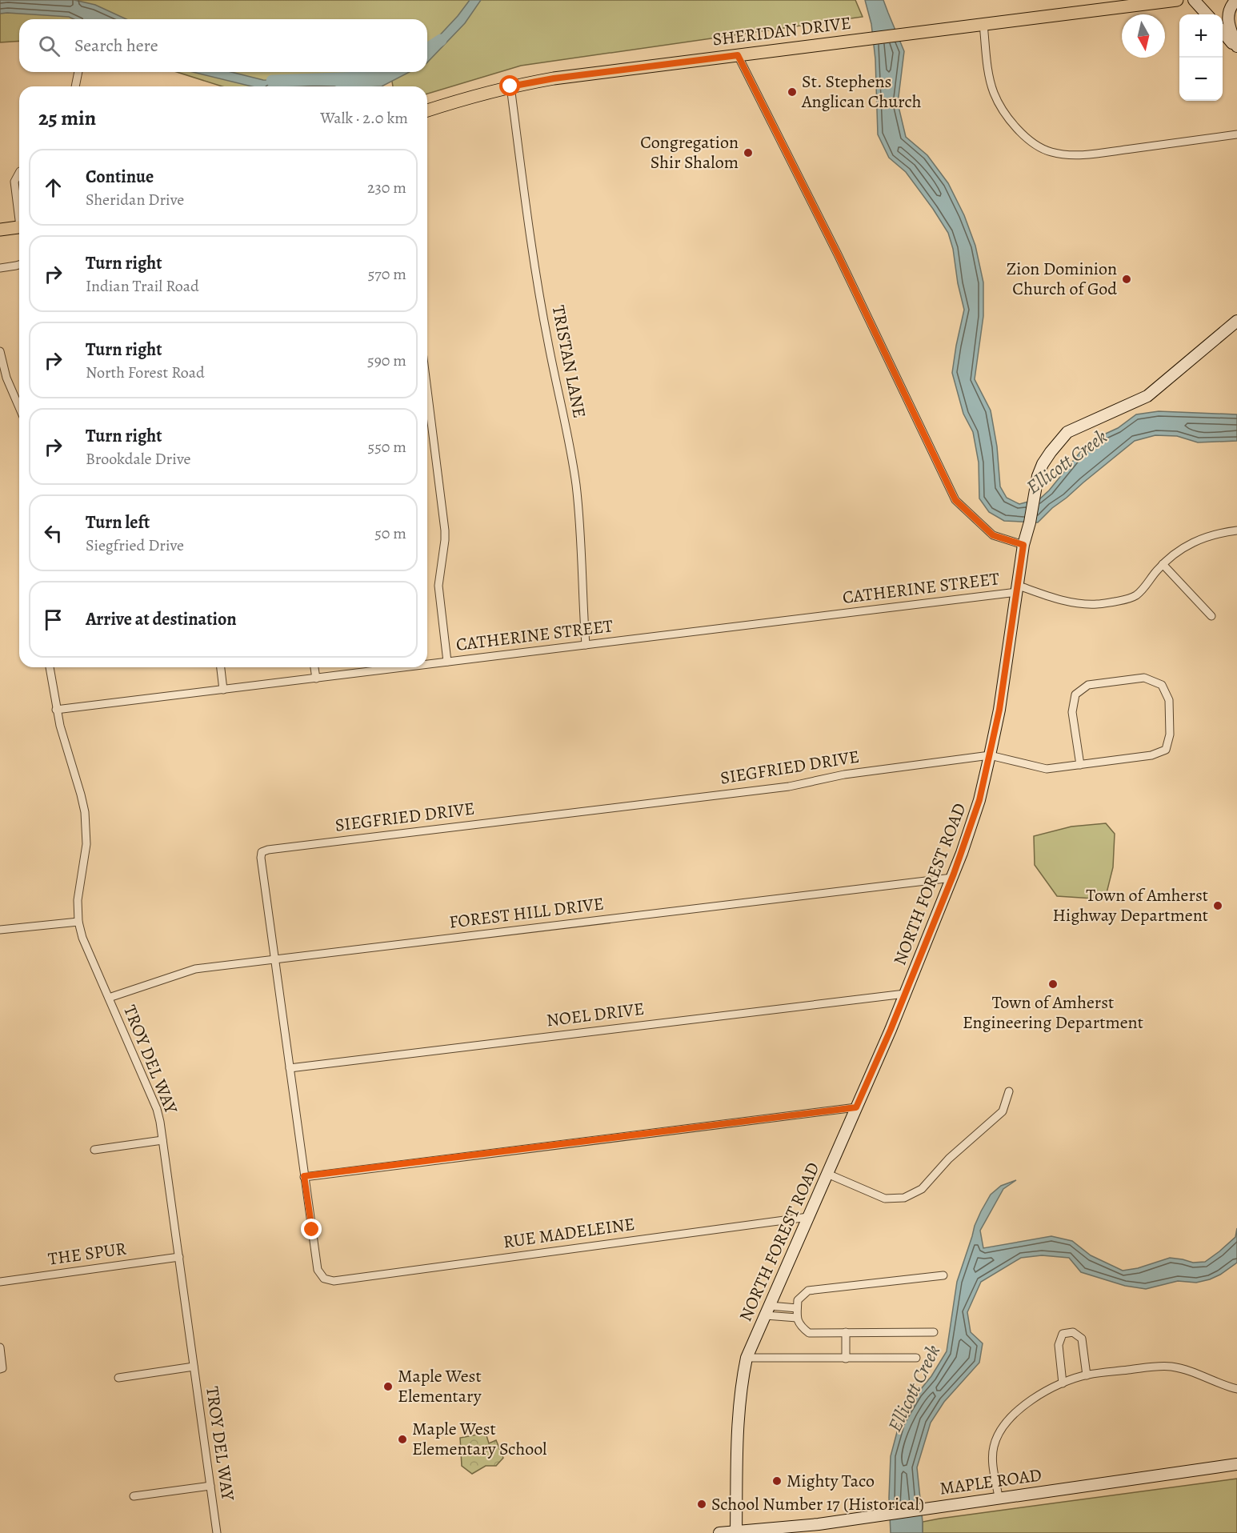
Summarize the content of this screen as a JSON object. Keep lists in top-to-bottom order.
{
  "streets": {
    "main road": ["SHERIDAN DRIVE"],
    "street": [
      "TRISTAN LANE",
      "CATHERINE STREET",
      "SIEGFRIED DRIVE",
      "NORTH FOREST ROAD",
      "FOREST HILL DRIVE",
      "NOEL DRIVE",
      "TROY DEL WAY",
      "RUE MADELEINE",
      "THE SPUR",
      "MAPLE ROAD"
    ]
  },
  "crossings": [
    ["SHERIDAN DRIVE", "TRISTAN LANE"],
    ["TRISTAN LANE", "CATHERINE STREET"],
    ["CATHERINE STREET", "NORTH FOREST ROAD"],
    ["CATHERINE STREET", "TROY DEL WAY"],
    ["SIEGFRIED DRIVE", "NORTH FOREST ROAD"],
    ["SIEGFRIED DRIVE", "FOREST HILL DRIVE"],
    ["SIEGFRIED DRIVE", "NOEL DRIVE"],
    ["SIEGFRIED DRIVE", "RUE MADELEINE"],
    ["NORTH FOREST ROAD", "FOREST HILL DRIVE"],
    ["NORTH FOREST ROAD", "NOEL DRIVE"],
    ["NORTH FOREST ROAD", "RUE MADELEINE"],
    ["NORTH FOREST ROAD", "MAPLE ROAD"],
    ["FOREST HILL DRIVE", "TROY DEL WAY"],
    ["TROY DEL WAY", "THE SPUR"]
  ],
  "water": ["Ellicott Creek"],
  "places": [
    "St. Stephens Anglican Church",
    "Congregation Shir Shalom",
    "Zion Dominion Church of God",
    "Town of Amherst Highway Department",
    "Town of Amherst Engineering Department",
    "Maple West Elementary",
    "Maple West Elementary School",
    "Mighty Taco",
    "School Number 17 (Historical)"
  ],
  "north": "bottom",
  "page": {
    "map_buttons": ["+", "−"],
    "search": "Search here",
    "heading": ["25 min", "Walk · 2.0 km"],
    "list": [
      ["Continue", "Sheridan Drive", "230 m"],
      ["Turn right", "Indian Trail Road", "570 m"],
      ["Turn right", "North Forest Road", "590 m"],
      ["Turn right", "Brookdale Drive", "550 m"],
      ["Turn left", "Siegfried Drive", "50 m"],
      "Arrive at destination"
    ]
  }
}
